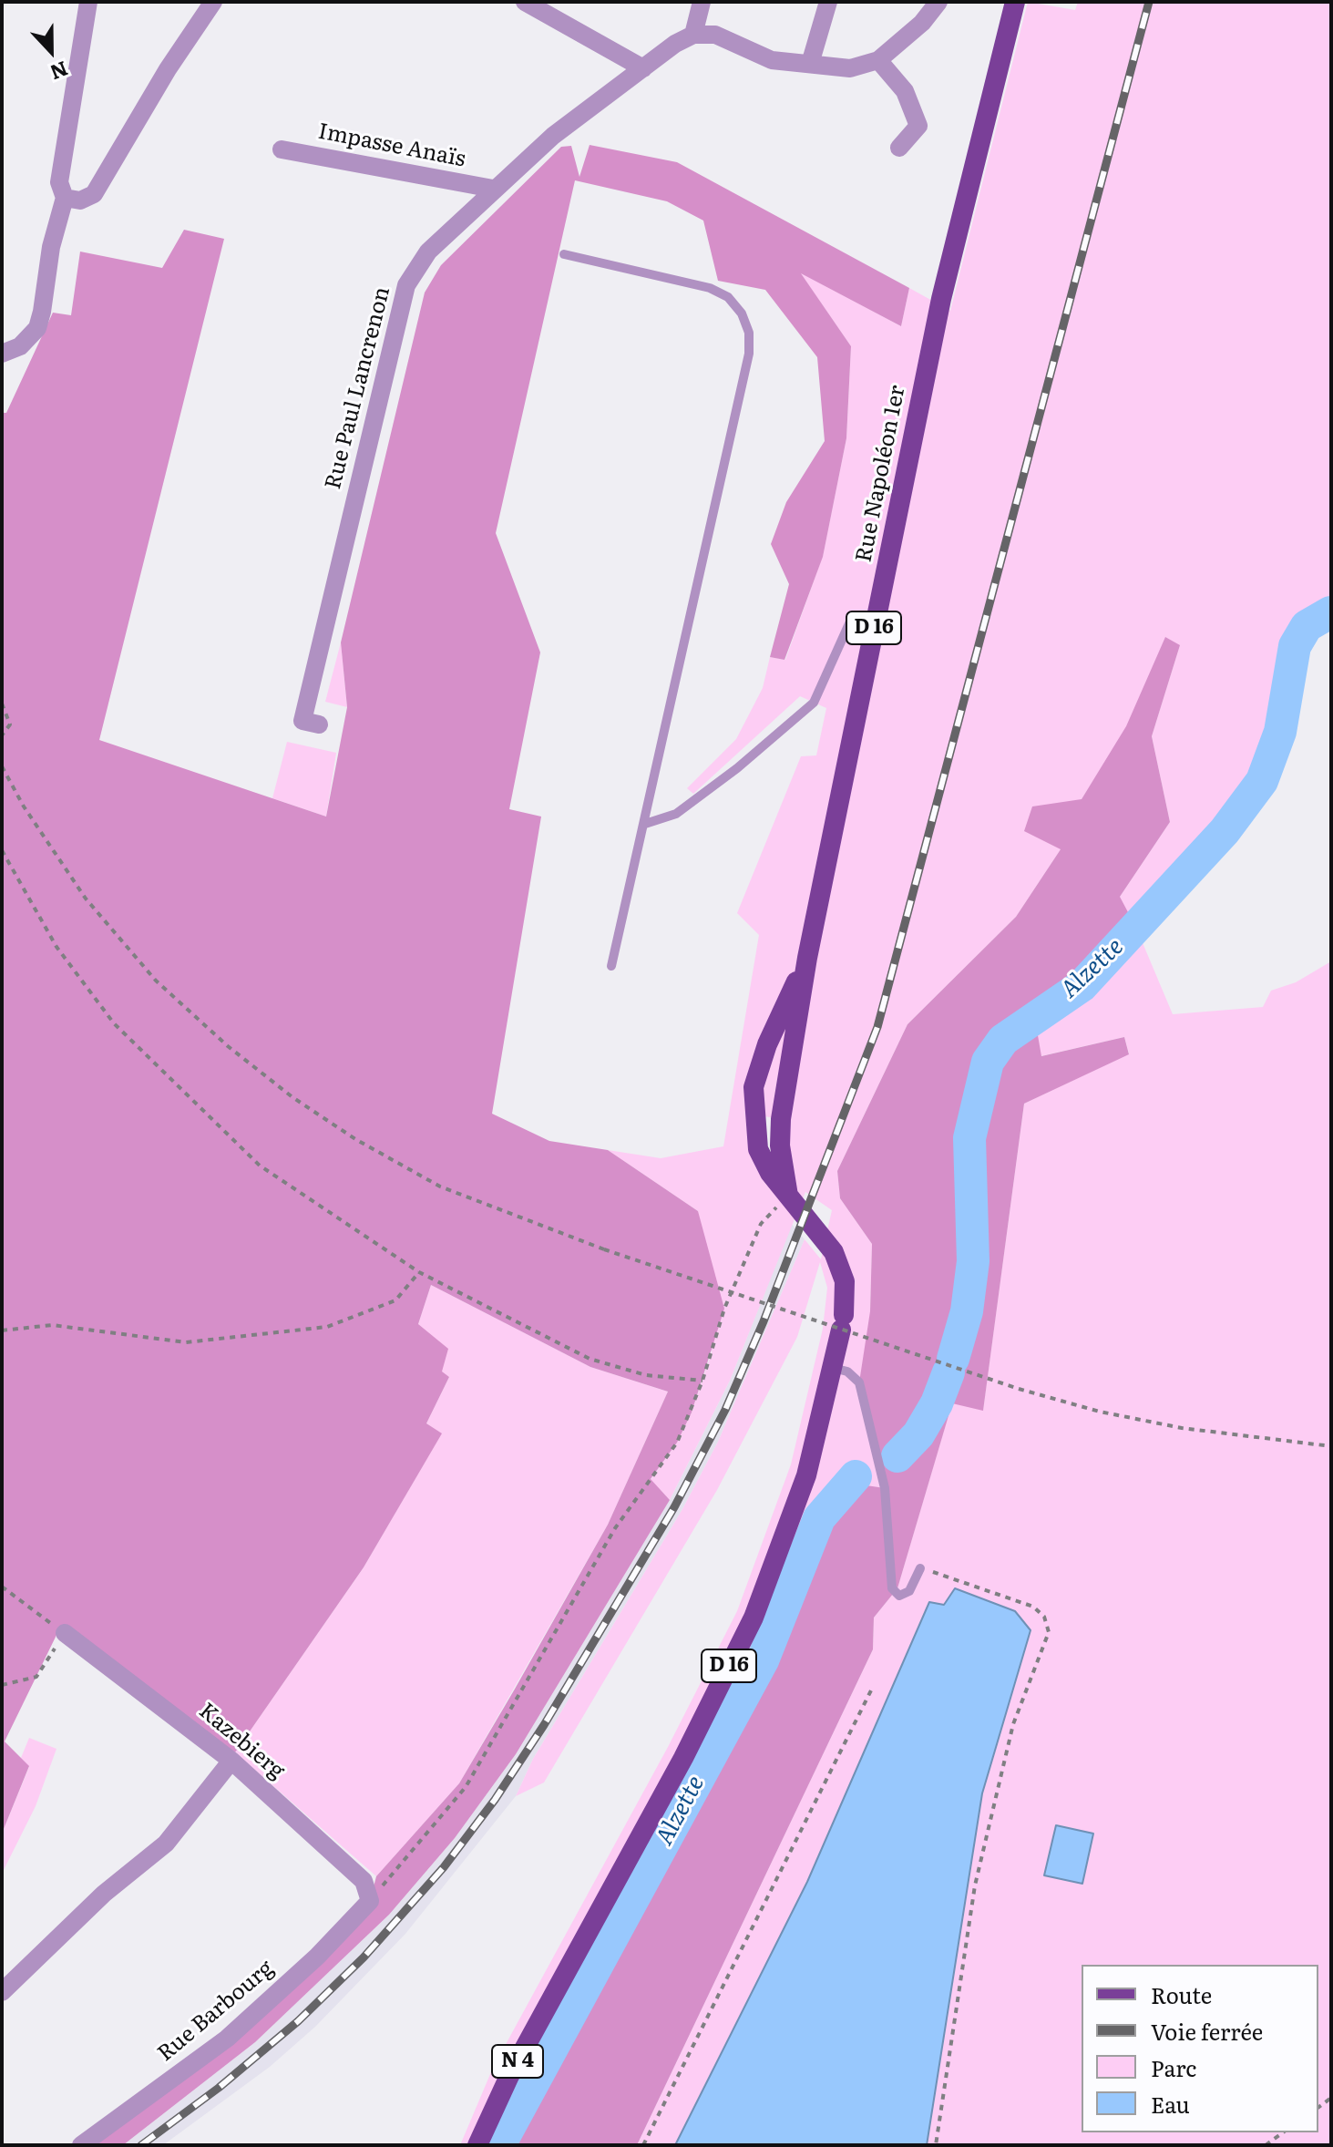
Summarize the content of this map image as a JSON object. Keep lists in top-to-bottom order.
{
  "streets": {
    "main road": ["Rue Napoléon 1er", "D 16", "N 4"],
    "street": [
      "Impasse Anaïs",
      "Rue Paul Lancrenon",
      "Kazebierg",
      "Rue Barbourg"
    ]
  },
  "crossings": [
    ["Impasse Anaïs", "Rue Paul Lancrenon"],
    ["Rue Napoléon 1er", "D 16"],
    ["D 16", "N 4"],
    ["Kazebierg", "Rue Barbourg"]
  ],
  "water": ["Alzette"],
  "legend": [
    "Route",
    "Voie ferrée",
    "Parc",
    "Eau"
  ],
  "north": "bottom"
}
